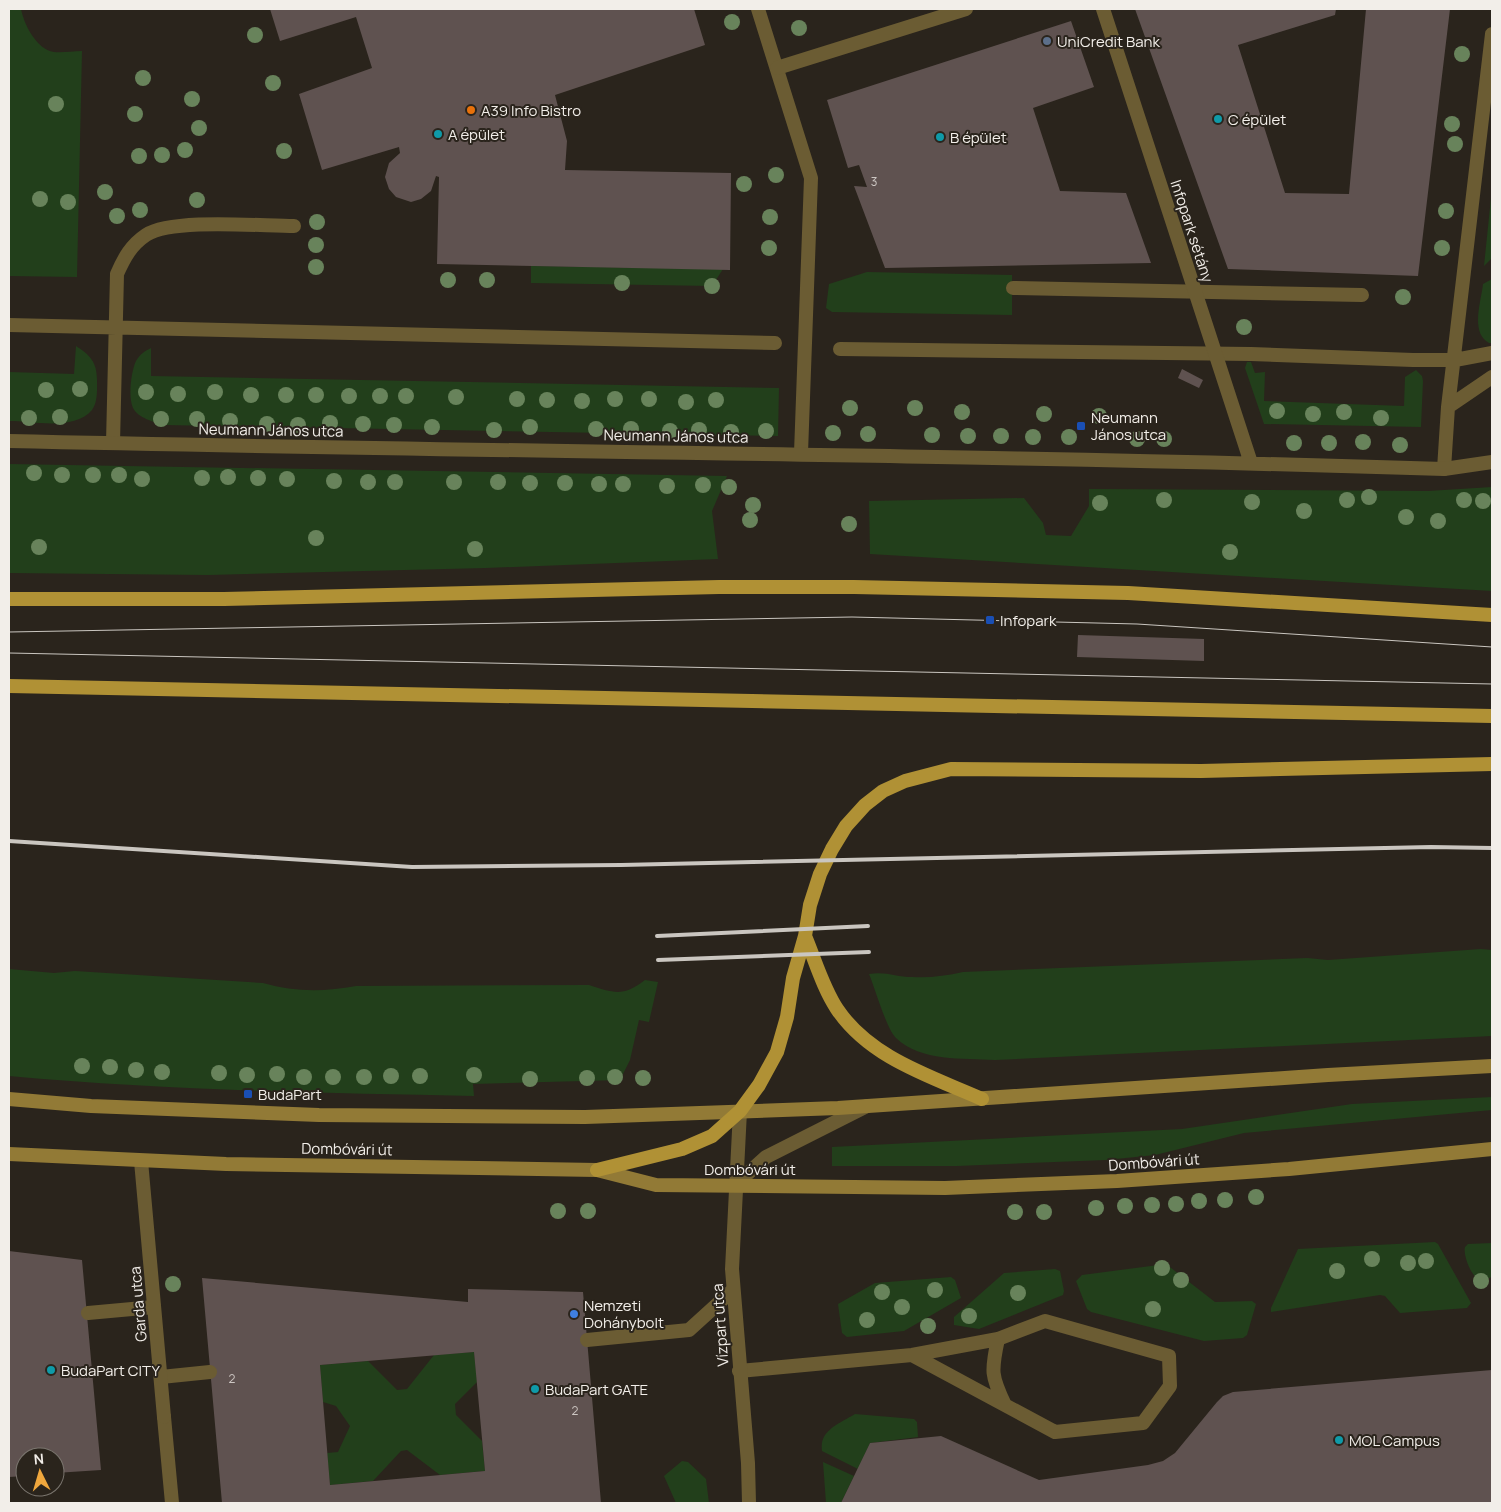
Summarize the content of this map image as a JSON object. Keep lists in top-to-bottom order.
{
  "streets": {
    "main road": ["Dombóvári út"],
    "street": [
      "Infopark sétány",
      "Neumann János utca",
      "Garda utca",
      "Vízpart utca"
    ]
  },
  "crossings": [
    ["Infopark sétány", "Neumann János utca"],
    ["Dombóvári út", "Garda utca"],
    ["Dombóvári út", "Vízpart utca"]
  ],
  "places": {
    "other": [
      "UniCredit Bank",
      "A39 Info Bistro",
      "C épület",
      "A épület",
      "B épület",
      "Nemzeti Dohánybolt",
      "BudaPart CITY",
      "BudaPart GATE",
      "MOL Campus"
    ],
    "transit": ["Neumann János utca", "Infopark", "BudaPart"]
  },
  "house_numbers": ["3", "2", "2"],
  "north": "top"
}
